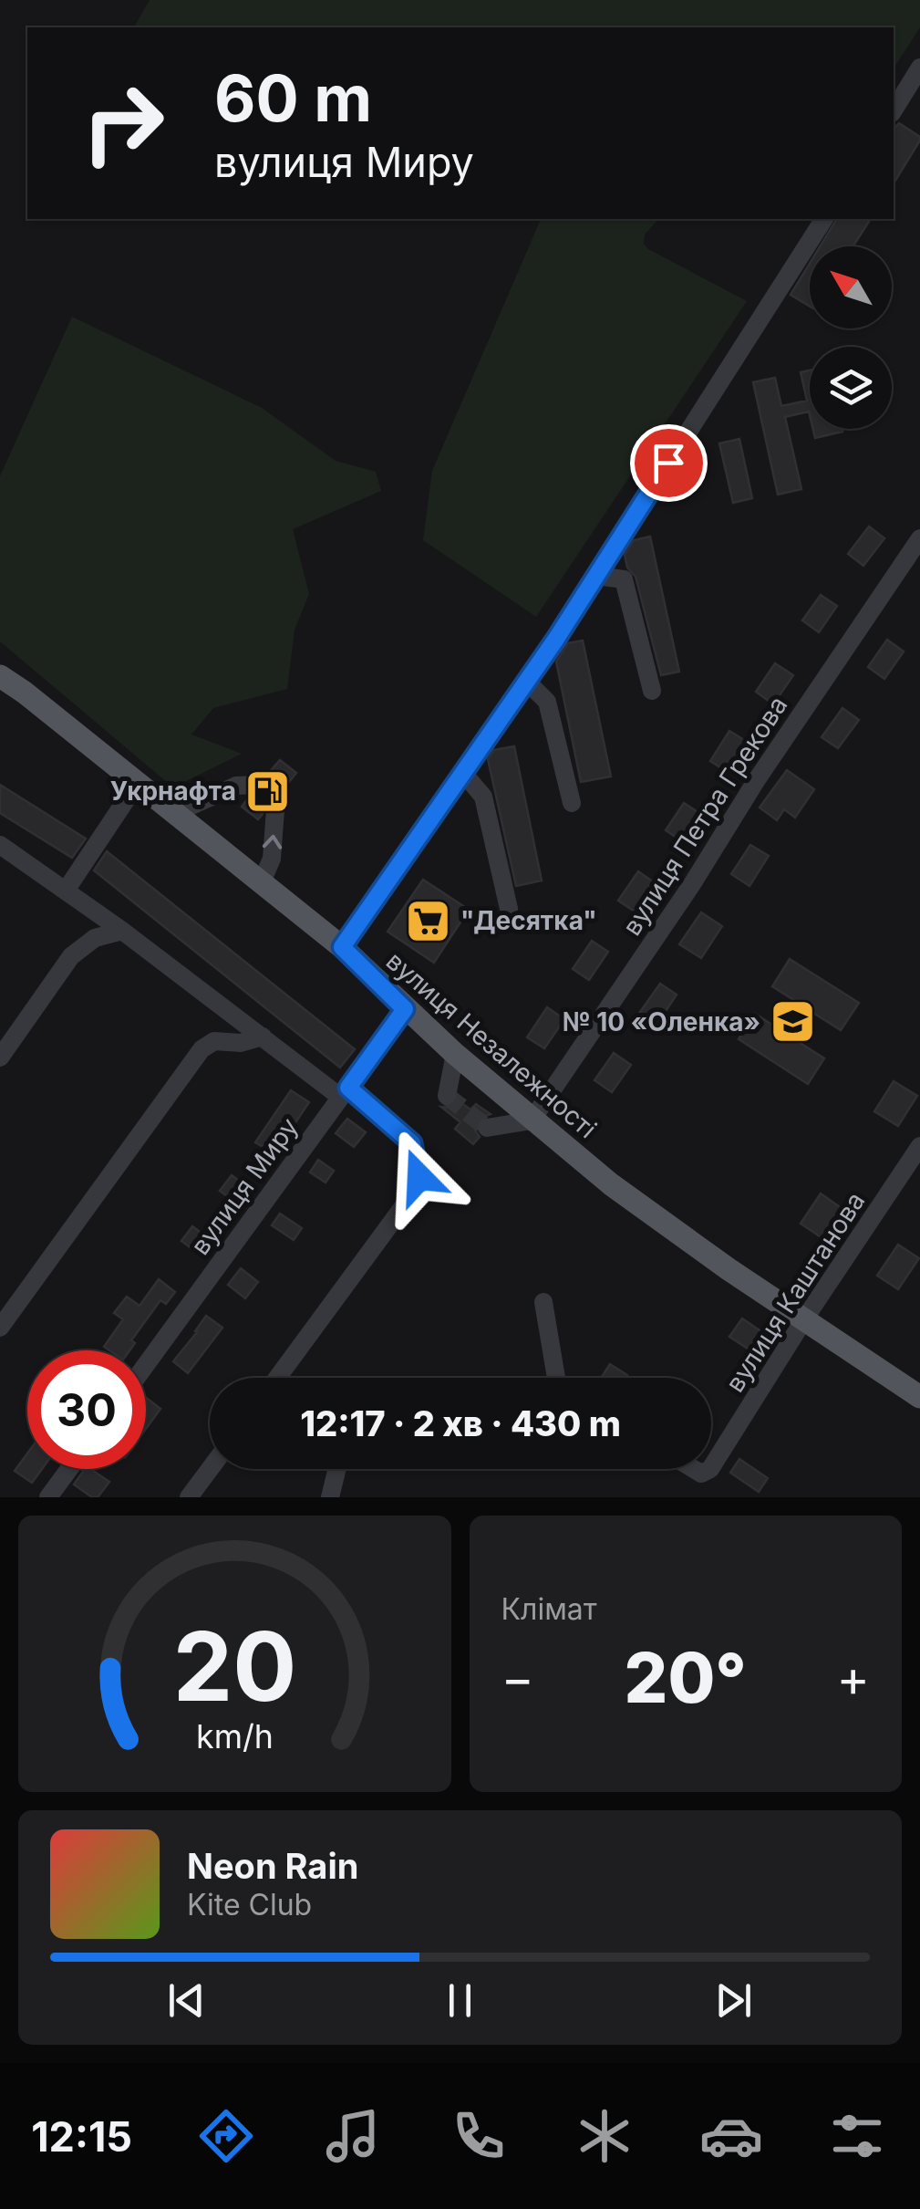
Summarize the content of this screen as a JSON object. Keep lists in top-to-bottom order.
{
  "streets": {
    "main road": ["вулиця Незалежності"],
    "street": ["вулиця Петра Грекова", "вулиця Миру", "вулиця Каштанова"]
  },
  "crossings": [
    ["вулиця Петра Грекова", "вулиця Незалежності"],
    ["вулиця Незалежності", "вулиця Миру"],
    ["вулиця Незалежності", "вулиця Каштанова"]
  ],
  "places": {
    "fuel station": ["Укрнафта"],
    "supermarket": ["\"Десятка\""],
    "school or university": ["№ 10 «Оленка»"]
  },
  "north": "top left",
  "page": {
    "turn": ["60 m", "вулиця Миру"],
    "limit": "30",
    "trip": "12:17 · 2 хв · 430 m",
    "tile": "Клімат",
    "heat": ["−", "20°", "+"],
    "song": ["Neon Rain", "Kite Club"],
    "tabs": "12:15",
    "gauge": ["20", "km/h"]
  }
}
